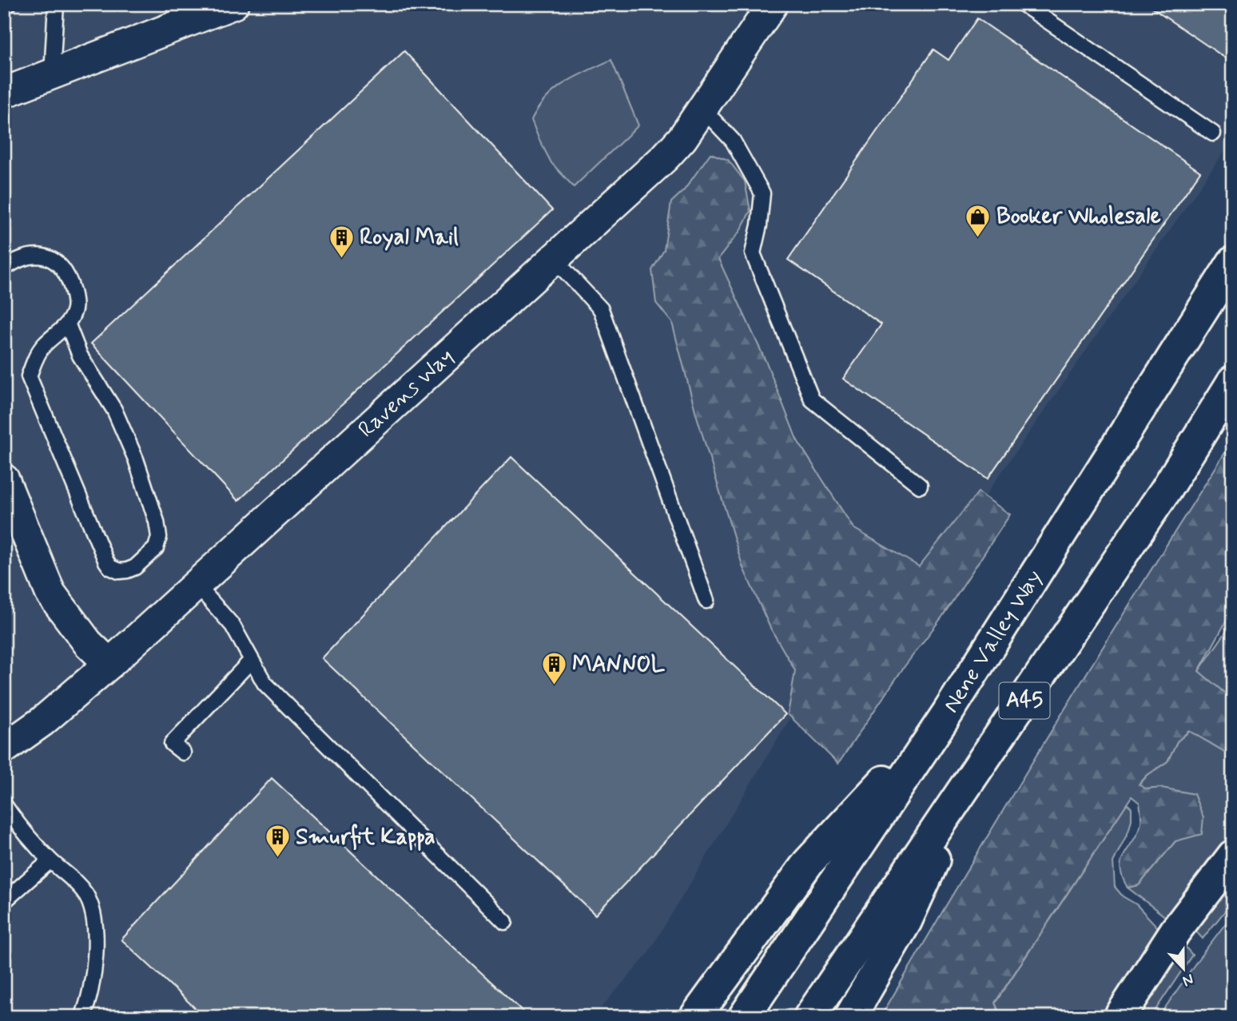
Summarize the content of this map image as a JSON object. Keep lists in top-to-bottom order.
{
  "streets": {
    "main road": ["Nene Valley Way", "A45"],
    "street": ["Ravens Way"]
  },
  "places": {
    "shop": ["Booker Wholesale"],
    "building": ["Royal Mail", "MANNOL", "Smurfit Kappa"]
  },
  "north": "bottom"
}
